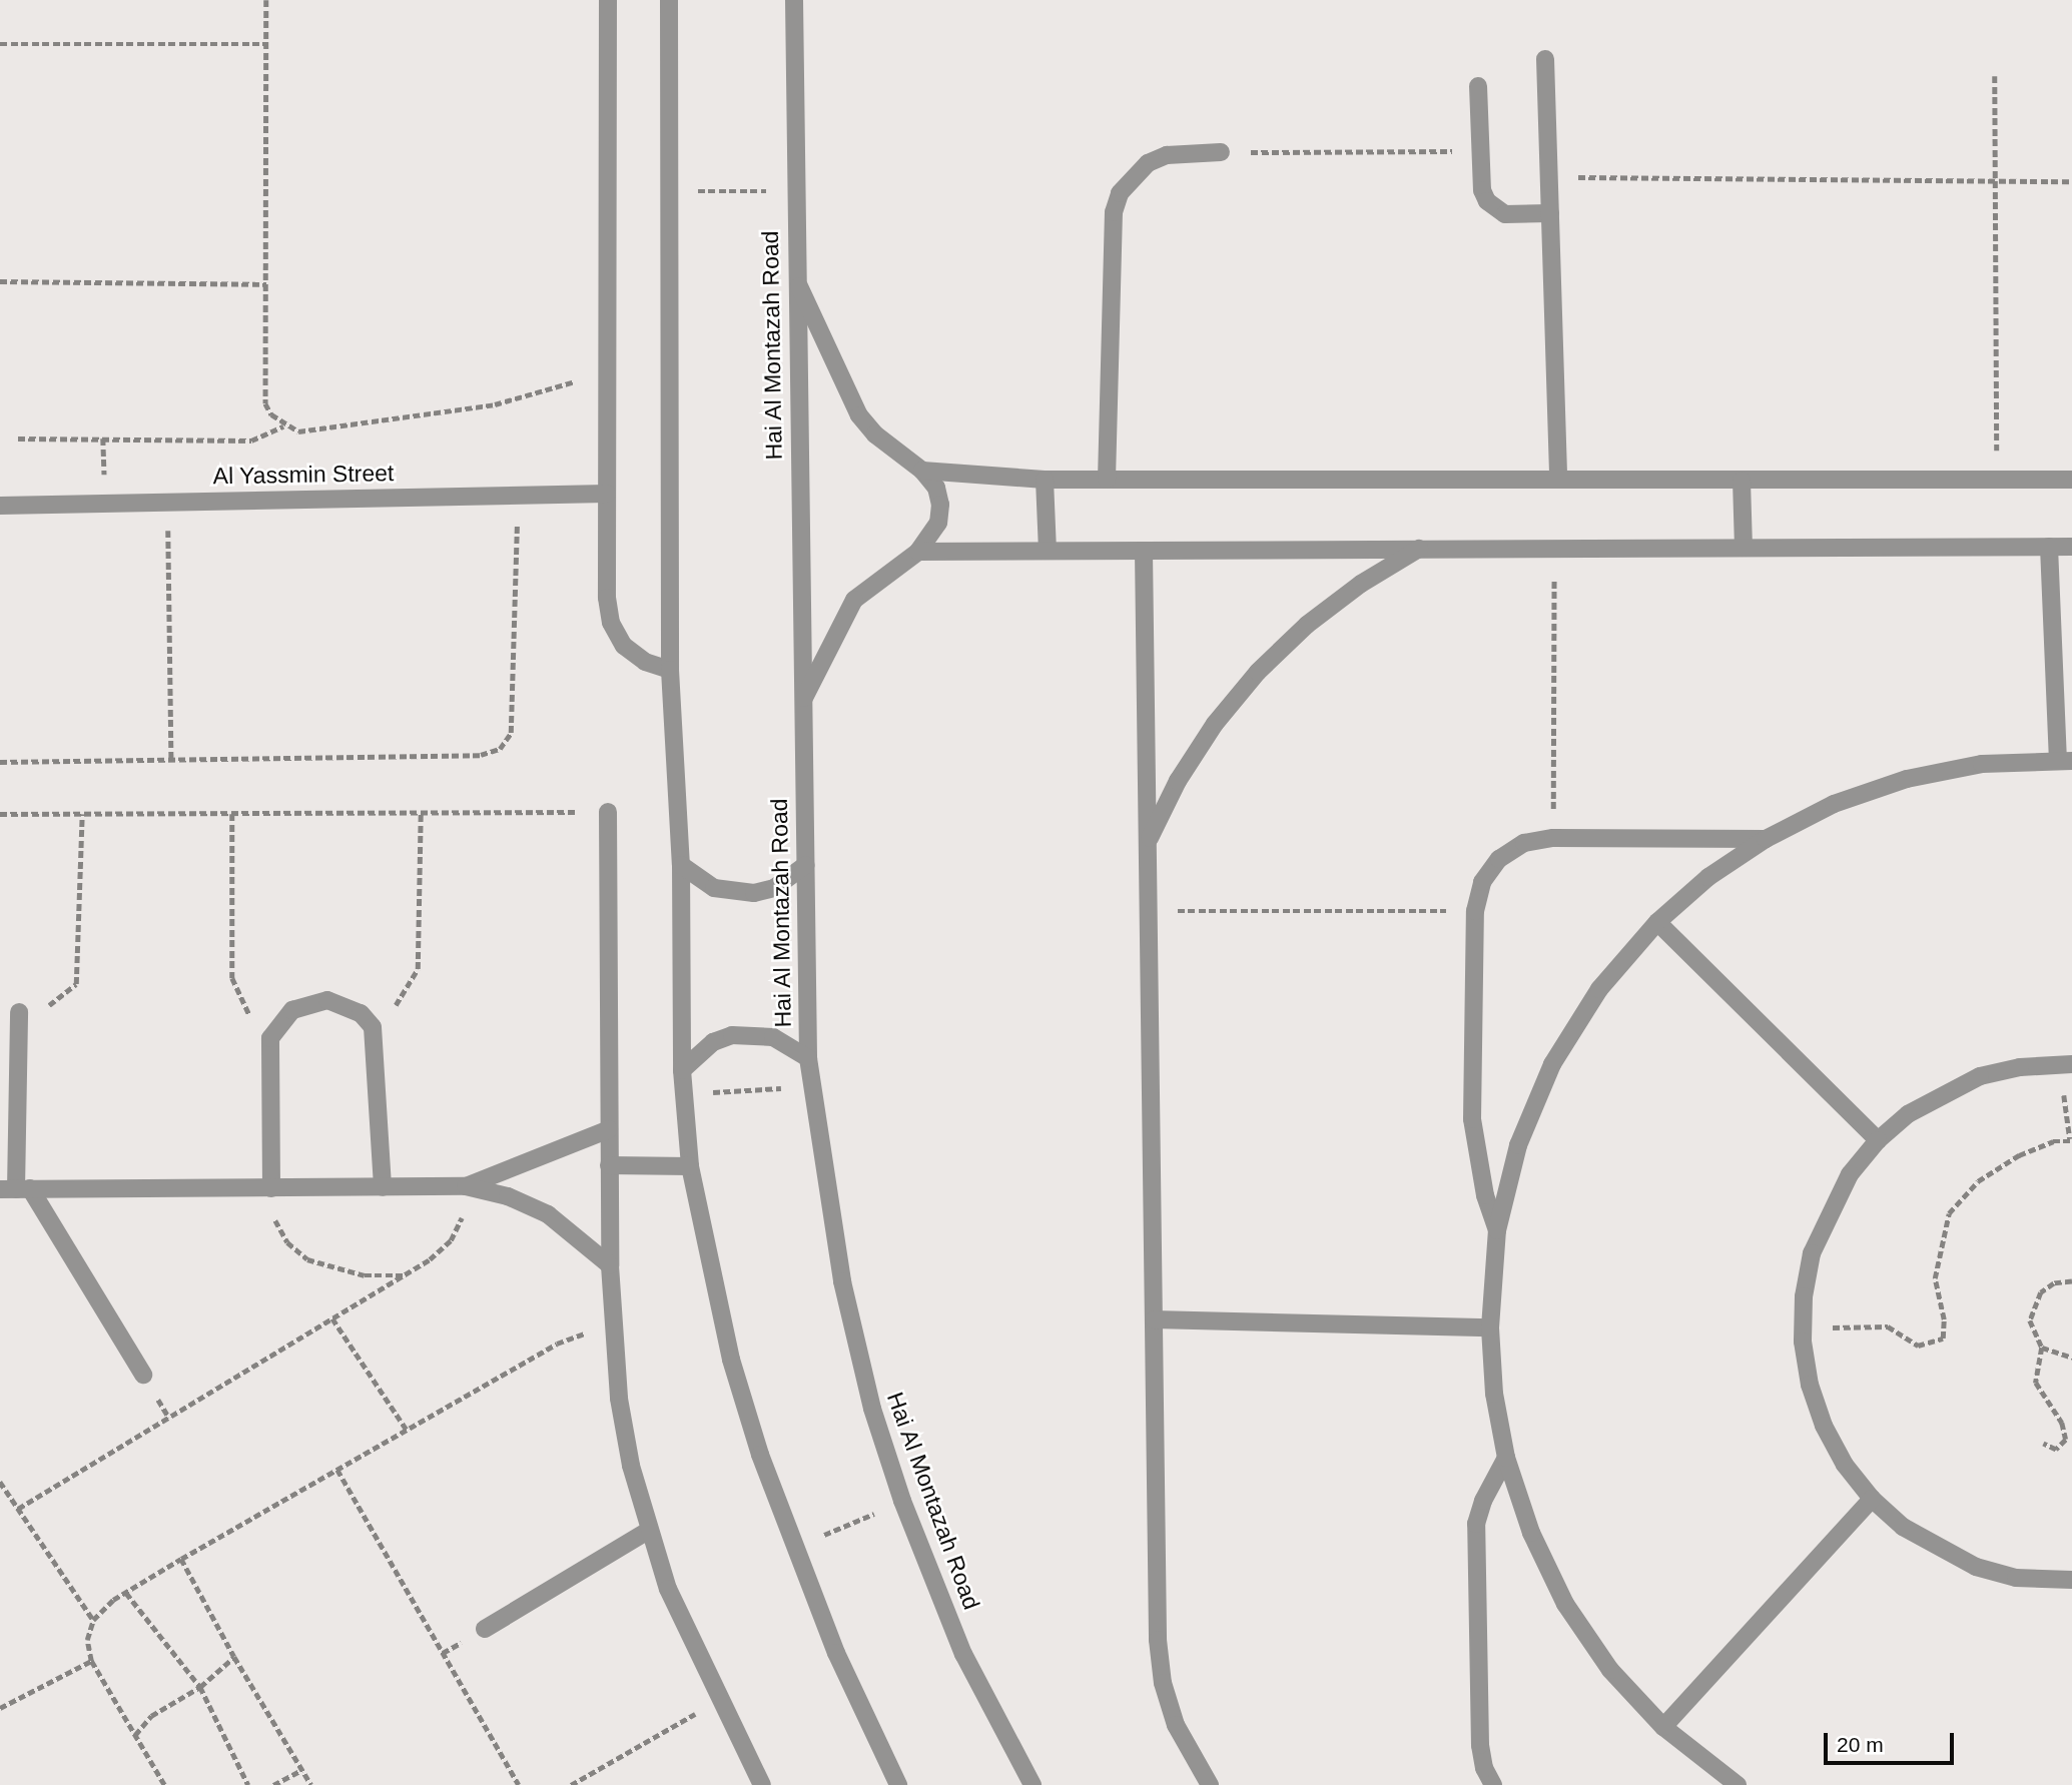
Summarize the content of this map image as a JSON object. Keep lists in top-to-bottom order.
{
  "streets": {
    "street": ["Hai Al Montazah Road", "Al Yassmin Street"]
  },
  "scale_bar": "20 m"
}
